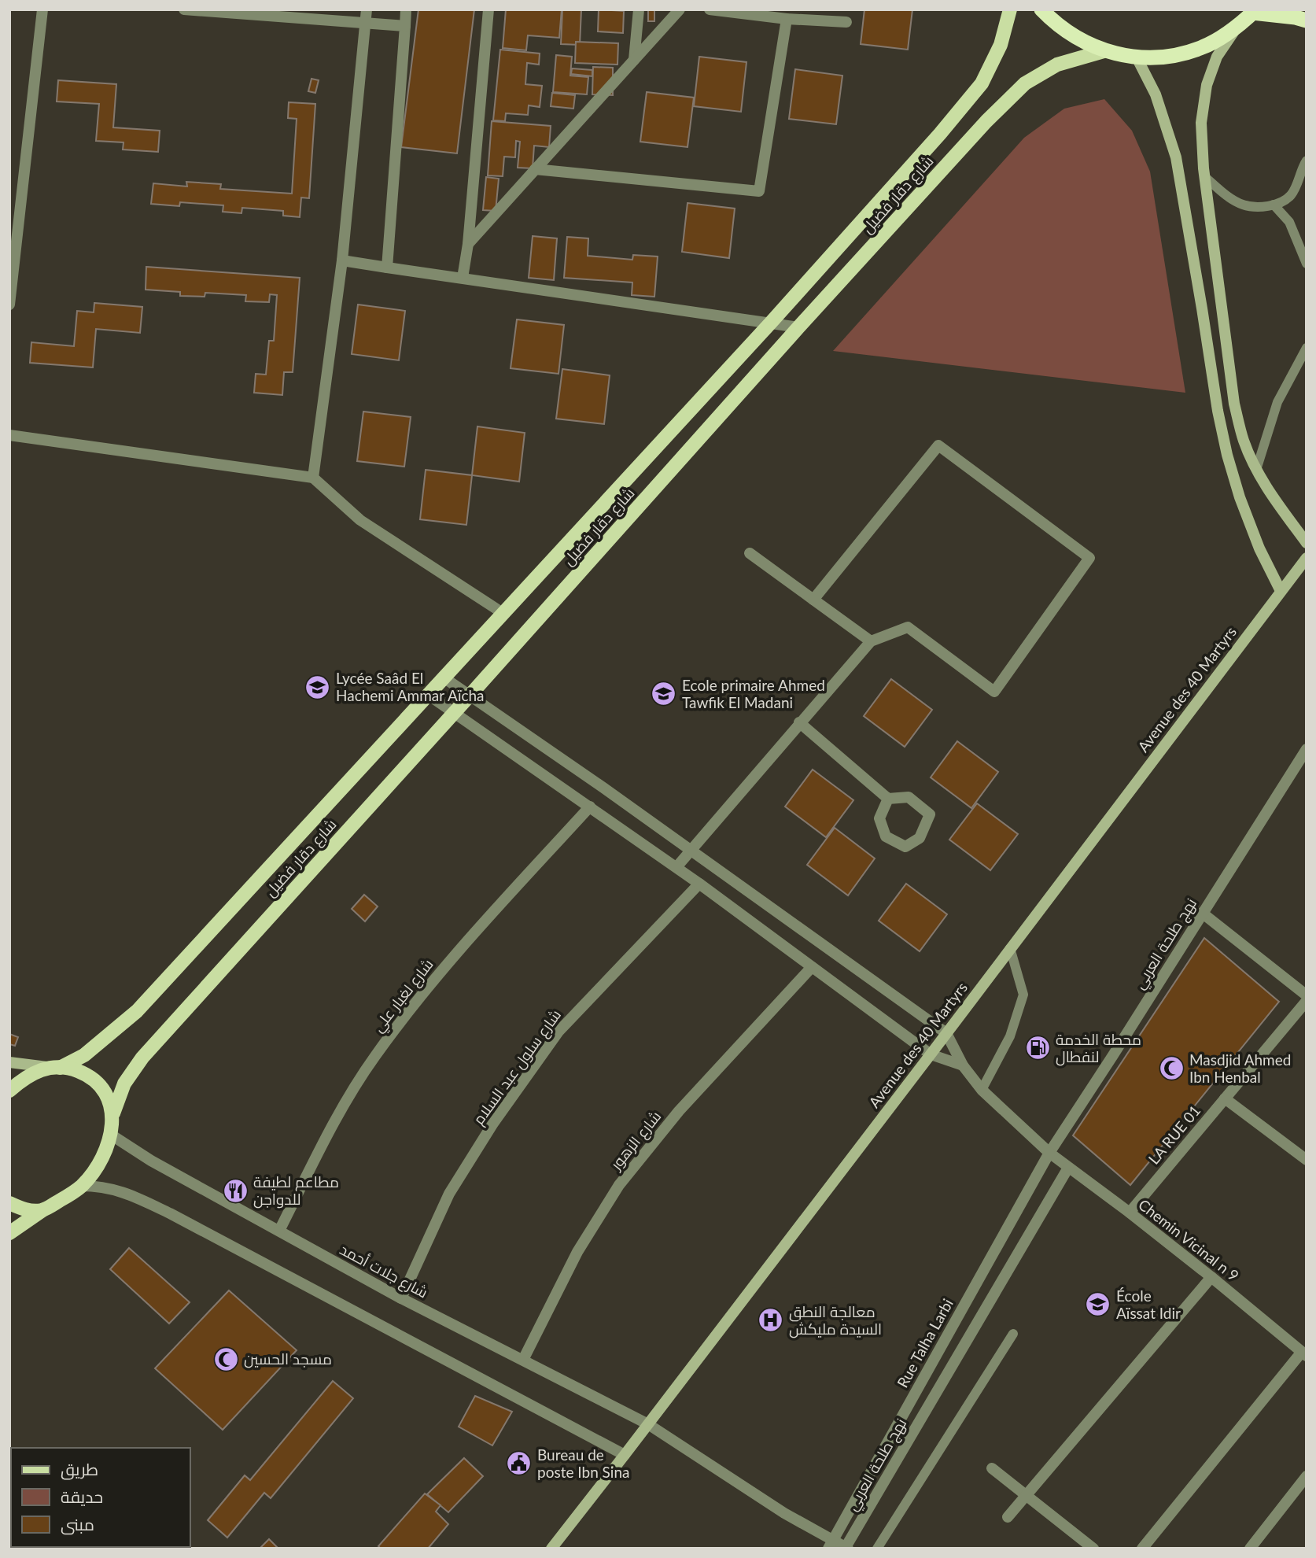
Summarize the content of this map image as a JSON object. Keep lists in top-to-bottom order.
{
  "streets": {
    "main road": ["شارع دقار فضيل", "Avenue des 40 Martyrs"],
    "street": [
      "نهج طلحة العربي",
      "شارع لغبار علي",
      "شارع سلول عبد السلام",
      "LA RUE 01",
      "شارع الزهور",
      "Chemin Vicinal n 9",
      "شارع جلات أحمد",
      "Rue Talha Larbi"
    ]
  },
  "crossings": [
    ["شارع دقار فضيل", "شارع جلات أحمد"],
    ["Avenue des 40 Martyrs", "Chemin Vicinal n 9"],
    ["Avenue des 40 Martyrs", "شارع جلات أحمد"],
    ["نهج طلحة العربي", "Chemin Vicinal n 9"],
    ["نهج طلحة العربي", "شارع جلات أحمد"],
    ["نهج طلحة العربي", "Rue Talha Larbi"],
    ["شارع لغبار علي", "شارع جلات أحمد"],
    ["شارع سلول عبد السلام", "شارع جلات أحمد"],
    ["LA RUE 01", "Chemin Vicinal n 9"],
    ["شارع الزهور", "شارع جلات أحمد"],
    ["Chemin Vicinal n 9", "Rue Talha Larbi"],
    ["شارع جلات أحمد", "Rue Talha Larbi"]
  ],
  "places": {
    "school or university": ["Lycée Saâd El Hachemi Ammar Aïcha", "Ecole primaire Ahmed Tawfik El Madani", "École Aïssat Idir"],
    "fuel station": ["محطة الخدمة لنفطال"],
    "mosque": ["Masdjid Ahmed Ibn Henbal", "مسجد الحسين"],
    "restaurant": ["مطاعم لطيفة للدواجن"],
    "hospital": ["معالجة النطق السيدة مليكش"],
    "public building": ["Bureau de poste Ibn Sina"]
  },
  "legend": ["طريق", "حديقة", "مبنى"]
}
